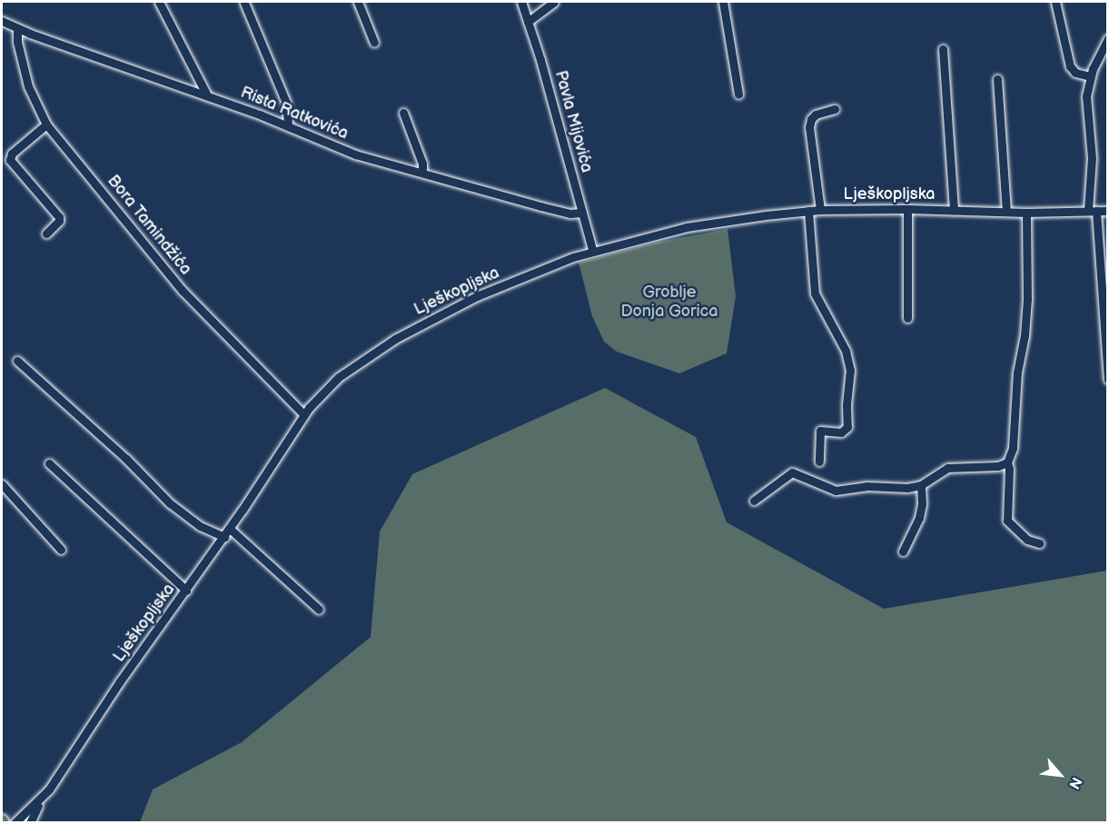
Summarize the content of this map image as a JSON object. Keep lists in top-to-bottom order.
{
  "streets": {
    "street": [
      "Rista Ratkovića",
      "Pavla Mijovića",
      "Lješkopljska",
      "Bora Tamindžića"
    ]
  },
  "crossings": [
    ["Rista Ratkovića", "Pavla Mijovića"],
    ["Rista Ratkovića", "Bora Tamindžića"],
    ["Pavla Mijovića", "Lješkopljska"],
    ["Lješkopljska", "Bora Tamindžića"]
  ],
  "parks": ["Groblje Donja Gorica"],
  "north": "bottom right"
}
